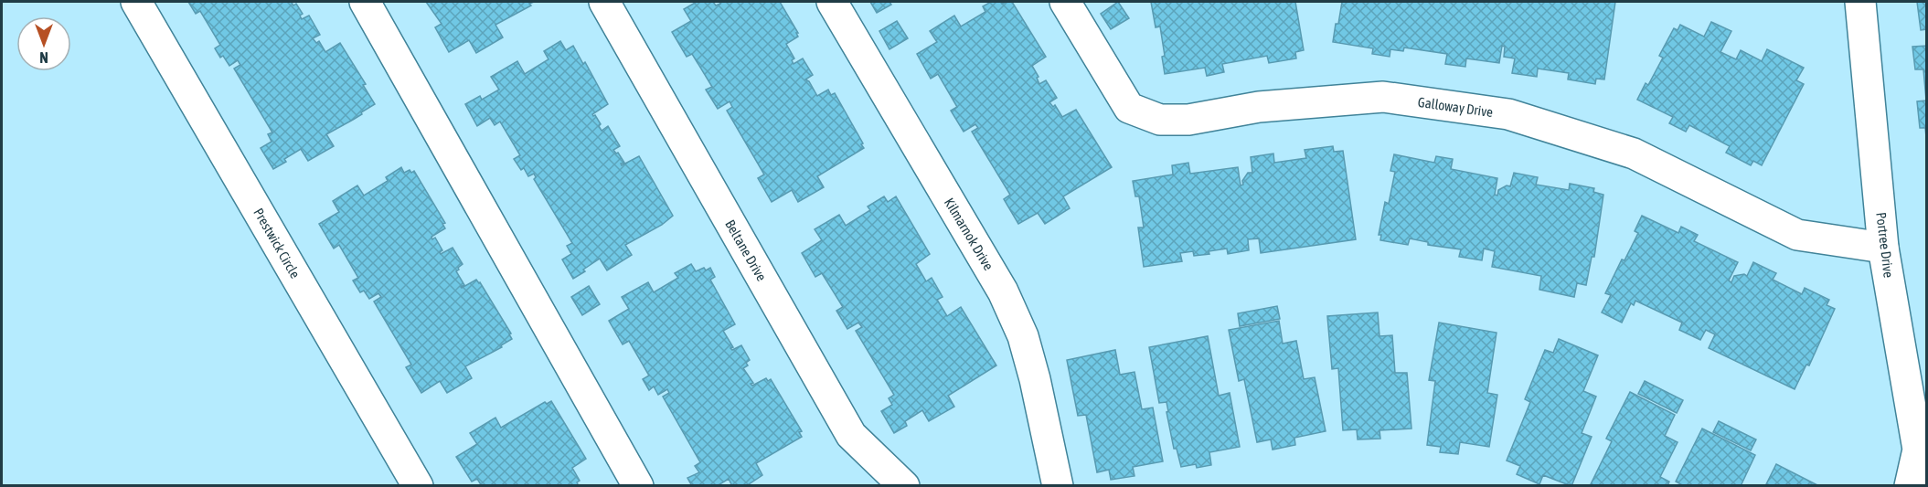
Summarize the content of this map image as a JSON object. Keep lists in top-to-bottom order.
{
  "streets": {
    "street": [
      "Galloway Drive",
      "Kilmarnok Drive",
      "Prestwick Circle",
      "Portree Drive",
      "Beltane Drive"
    ]
  },
  "crossings": [
    ["Galloway Drive", "Portree Drive"]
  ],
  "north": "bottom"
}
